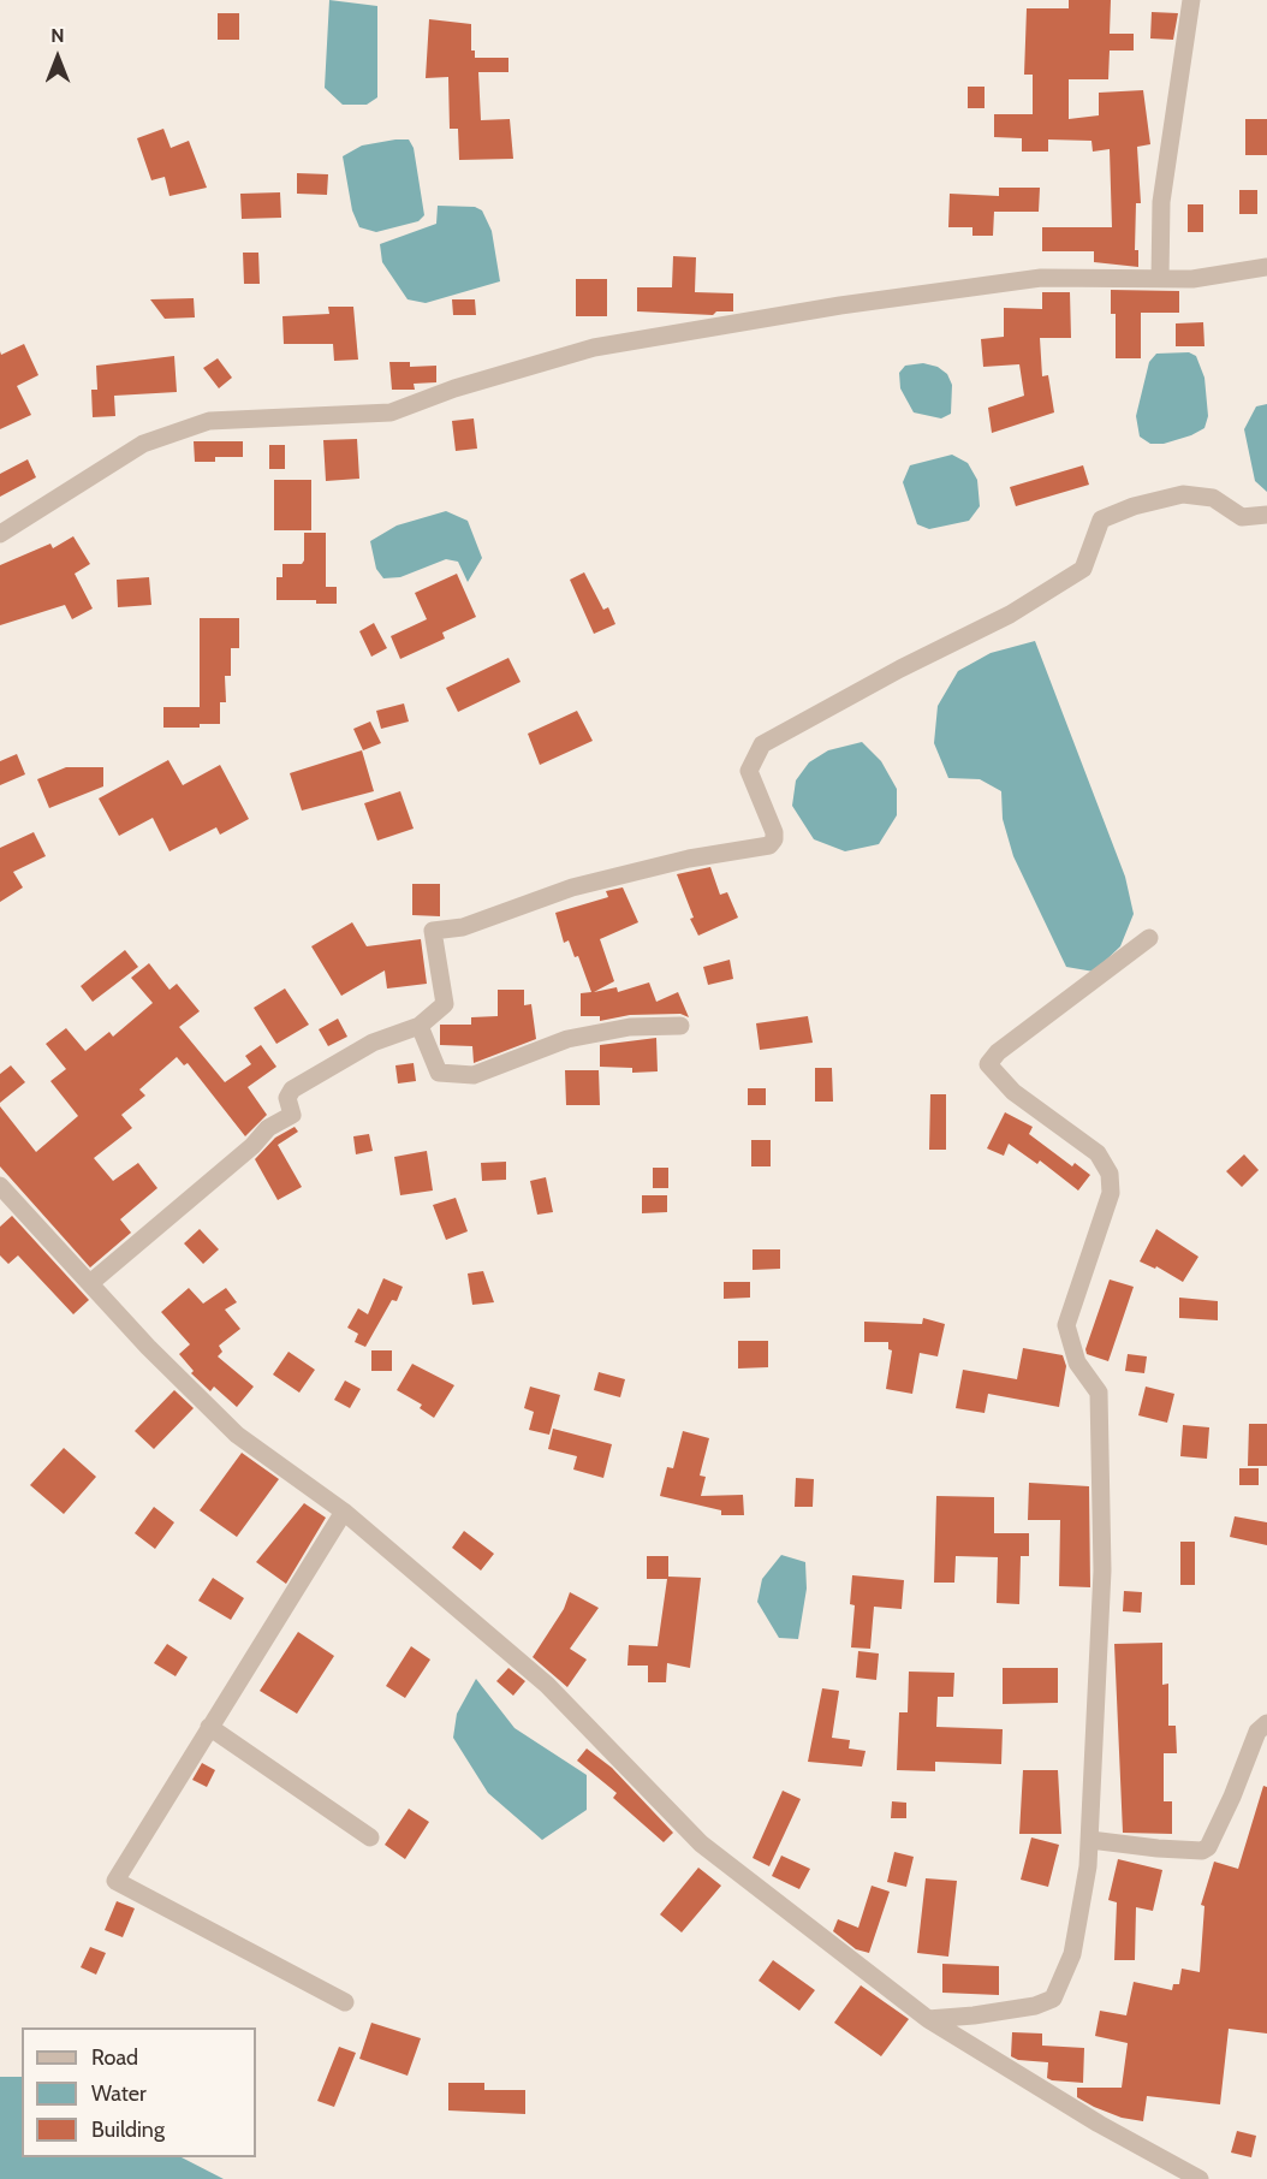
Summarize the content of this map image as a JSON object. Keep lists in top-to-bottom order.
{
  "legend": ["Road", "Water", "Building"],
  "north": "top"
}
